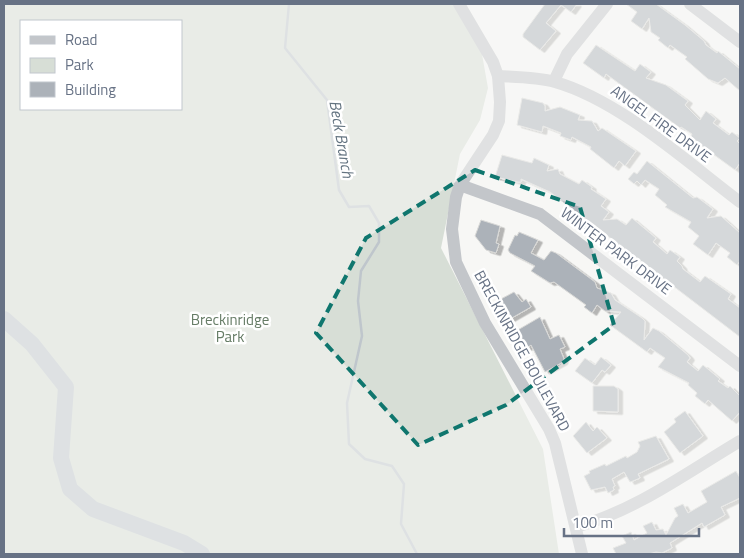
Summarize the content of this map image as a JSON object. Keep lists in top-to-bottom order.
{
  "streets": {
    "street": ["ANGEL FIRE DRIVE", "WINTER PARK DRIVE", "BRECKINRIDGE BOULEVARD"]
  },
  "crossings": [
    ["ANGEL FIRE DRIVE", "BRECKINRIDGE BOULEVARD"],
    ["WINTER PARK DRIVE", "BRECKINRIDGE BOULEVARD"]
  ],
  "water": ["Beck Branch"],
  "parks": ["Breckinridge Park"],
  "legend": ["Road", "Park", "Building"],
  "scale_bar": "100 m"
}
